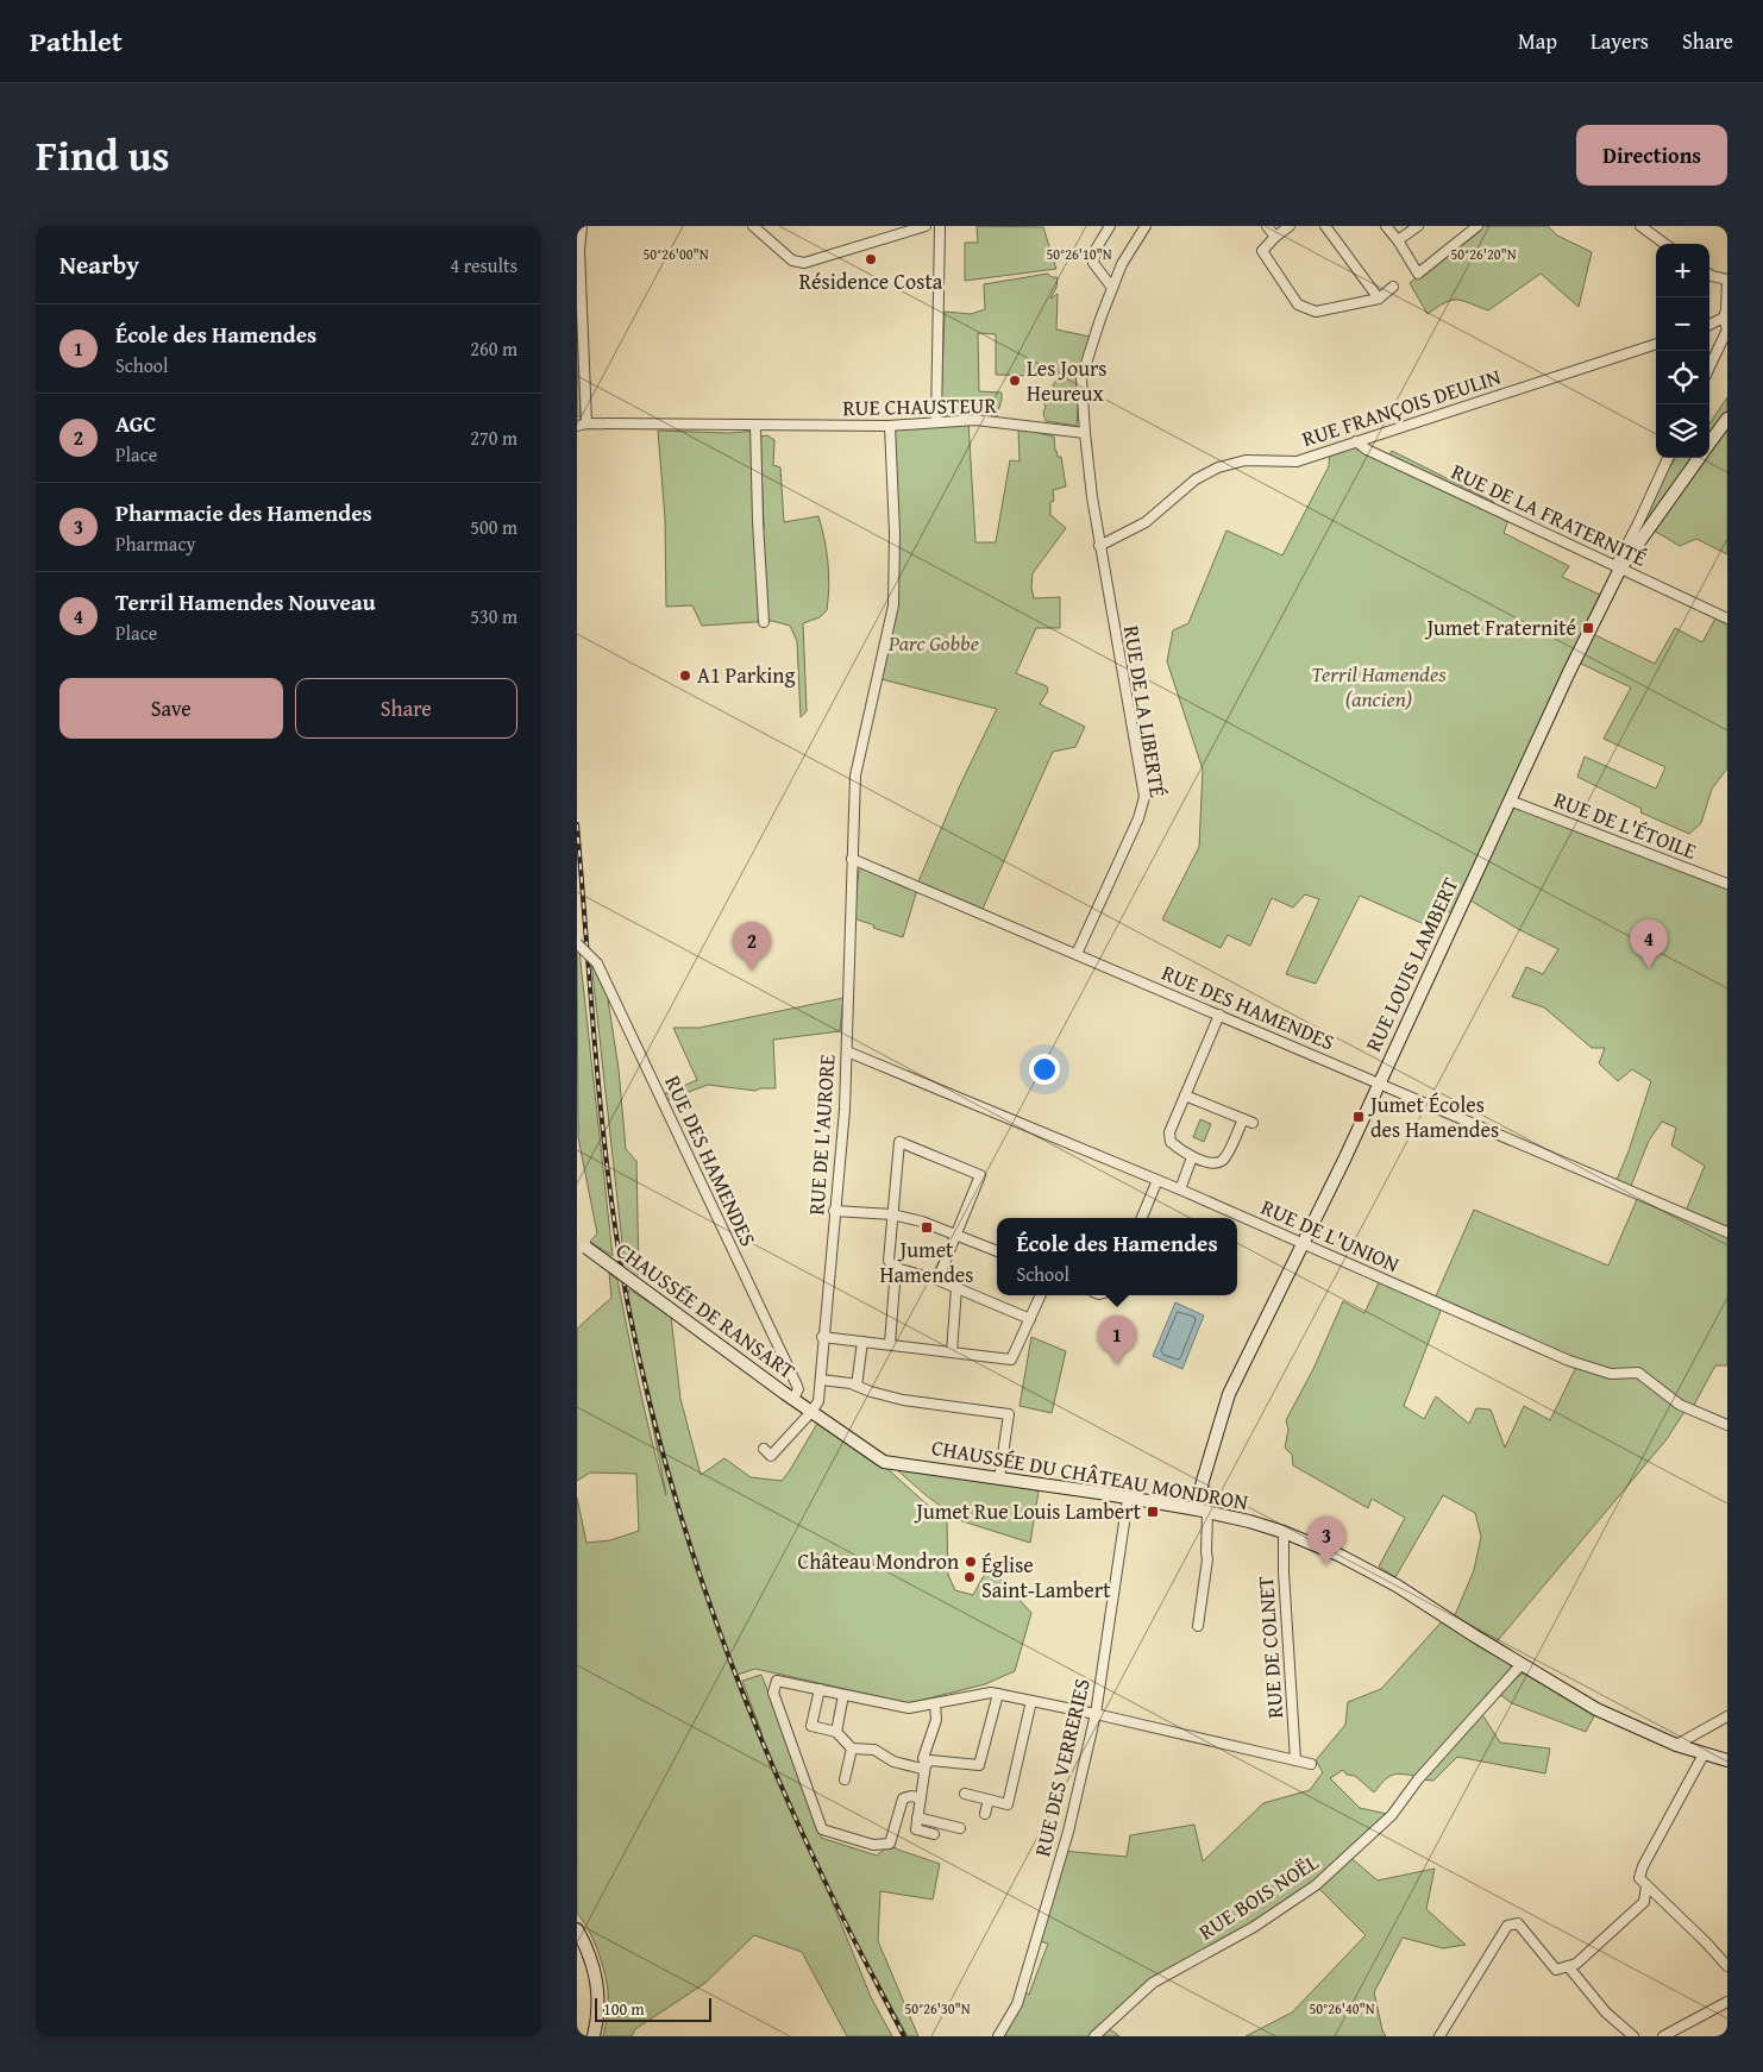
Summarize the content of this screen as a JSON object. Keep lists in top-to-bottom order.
{
  "streets": {
    "main road": ["RUE LOUIS LAMBERT", "CHAUSSÉE DE RANSART", "CHAUSSÉE DU CHÂTEAU MONDRON"],
    "street": [
      "RUE CHAUSTEUR",
      "RUE FRANÇOIS DEULIN",
      "RUE DE LA FRATERNITÉ",
      "RUE DE LA LIBERTÉ",
      "RUE DE L'ÉTOILE",
      "RUE DES HAMENDES",
      "RUE DE L'AURORE",
      "RUE DE L'UNION",
      "RUE DE COLNET",
      "RUE DES VERRERIES",
      "RUE BOIS NOËL"
    ]
  },
  "crossings": [
    ["RUE CHAUSTEUR", "RUE DE LA LIBERTÉ"],
    ["RUE CHAUSTEUR", "RUE DE L'AURORE"],
    ["RUE FRANÇOIS DEULIN", "RUE DE LA FRATERNITÉ"],
    ["RUE FRANÇOIS DEULIN", "RUE DE LA LIBERTÉ"],
    ["RUE DE LA FRATERNITÉ", "RUE LOUIS LAMBERT"],
    ["RUE DE LA LIBERTÉ", "RUE DES HAMENDES"],
    ["RUE DE L'ÉTOILE", "RUE LOUIS LAMBERT"],
    ["RUE LOUIS LAMBERT", "RUE DES HAMENDES"],
    ["RUE LOUIS LAMBERT", "RUE DE L'UNION"],
    ["RUE LOUIS LAMBERT", "CHAUSSÉE DU CHÂTEAU MONDRON"],
    ["RUE DES HAMENDES", "RUE DE L'AURORE"],
    ["RUE DES HAMENDES", "CHAUSSÉE DE RANSART"],
    ["RUE DE L'AURORE", "RUE DE L'UNION"],
    ["RUE DE L'AURORE", "CHAUSSÉE DE RANSART"],
    ["RUE DE L'AURORE", "CHAUSSÉE DU CHÂTEAU MONDRON"],
    ["CHAUSSÉE DE RANSART", "CHAUSSÉE DU CHÂTEAU MONDRON"],
    ["CHAUSSÉE DU CHÂTEAU MONDRON", "RUE DE COLNET"],
    ["CHAUSSÉE DU CHÂTEAU MONDRON", "RUE DES VERRERIES"],
    ["CHAUSSÉE DU CHÂTEAU MONDRON", "RUE BOIS NOËL"]
  ],
  "parks": ["Parc Gobbe", "Terril Hamendes (ancien)"],
  "places": {
    "other": [
      "Résidence Costa",
      "Les Jours Heureux",
      "A1 Parking",
      "Château Mondron",
      "Église Saint-Lambert"
    ],
    "transit": [
      "Jumet Fraternité",
      "Jumet Écoles des Hamendes",
      "Jumet Hamendes",
      "Jumet Rue Louis Lambert"
    ]
  },
  "scale_bar": "100 m",
  "page": {
    "header": "Pathlet",
    "nav": ["Map", "Layers", "Share"],
    "title": "Find us",
    "buttons": [
      "Directions",
      ["Save", "Share"]
    ],
    "heading": ["Nearby", "4 results"],
    "map_buttons": ["+", "−"],
    "list": [
      {
        "mark": "1",
        "name": "École des Hamendes",
        "note": "School",
        "value": "260 m"
      },
      {
        "mark": "2",
        "name": "AGC",
        "note": "Place",
        "value": "270 m"
      },
      {
        "mark": "3",
        "name": "Pharmacie des Hamendes",
        "note": "Pharmacy",
        "value": "500 m"
      },
      {
        "mark": "4",
        "name": "Terril Hamendes Nouveau",
        "note": "Place",
        "value": "530 m"
      }
    ],
    "pins": [
      "4",
      "2",
      "1",
      "3"
    ],
    "popup": ["École des Hamendes", "School"],
    "scale": "100 m"
  },
  "coordinates": [
    "50°26'00\"N",
    "50°26'10\"N",
    "50°26'20\"N",
    "50°26'30\"N",
    "50°26'40\"N"
  ]
}
